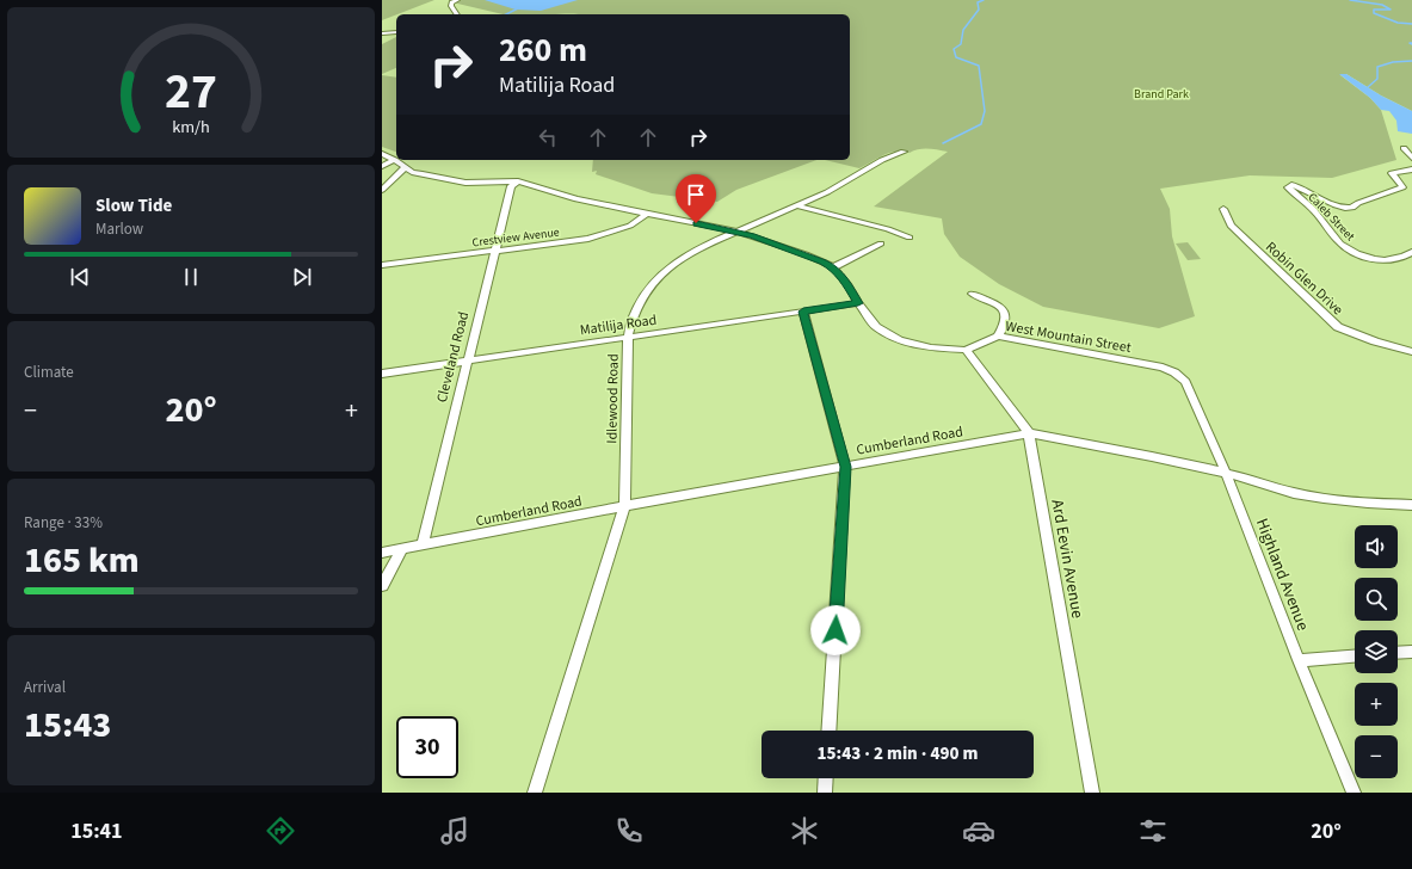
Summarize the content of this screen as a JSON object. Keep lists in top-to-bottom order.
{
  "streets": {
    "street": [
      "Caleb Street",
      "Crestview Avenue",
      "Robin Glen Drive",
      "Matilija Road",
      "West Mountain Street",
      "Cleveland Road",
      "Idlewood Road",
      "Cumberland Road",
      "Ard Eevin Avenue",
      "Highland Avenue"
    ]
  },
  "crossings": [
    ["Crestview Avenue", "West Mountain Street"],
    ["Crestview Avenue", "Cleveland Road"],
    ["Matilija Road", "West Mountain Street"],
    ["Matilija Road", "Cleveland Road"],
    ["Matilija Road", "Idlewood Road"],
    ["West Mountain Street", "Cleveland Road"],
    ["West Mountain Street", "Idlewood Road"],
    ["West Mountain Street", "Ard Eevin Avenue"],
    ["West Mountain Street", "Highland Avenue"],
    ["Cleveland Road", "Cumberland Road"],
    ["Idlewood Road", "Cumberland Road"],
    ["Cumberland Road", "Ard Eevin Avenue"],
    ["Cumberland Road", "Highland Avenue"]
  ],
  "parks": ["Brand Park"],
  "page": {
    "turn": ["260 m", "Matilija Road"],
    "song": ["Slow Tide", "Marlow"],
    "tile": [
      "Climate",
      ["Range · 33%", "165 km"],
      ["Arrival", "15:43"]
    ],
    "heat": ["−", "20°", "+"],
    "map_buttons": ["+", "−"],
    "limit": "30",
    "trip": "15:43 · 2 min · 490 m",
    "tabs": ["15:41", "20°"],
    "gauge": ["27", "km/h"]
  }
}
